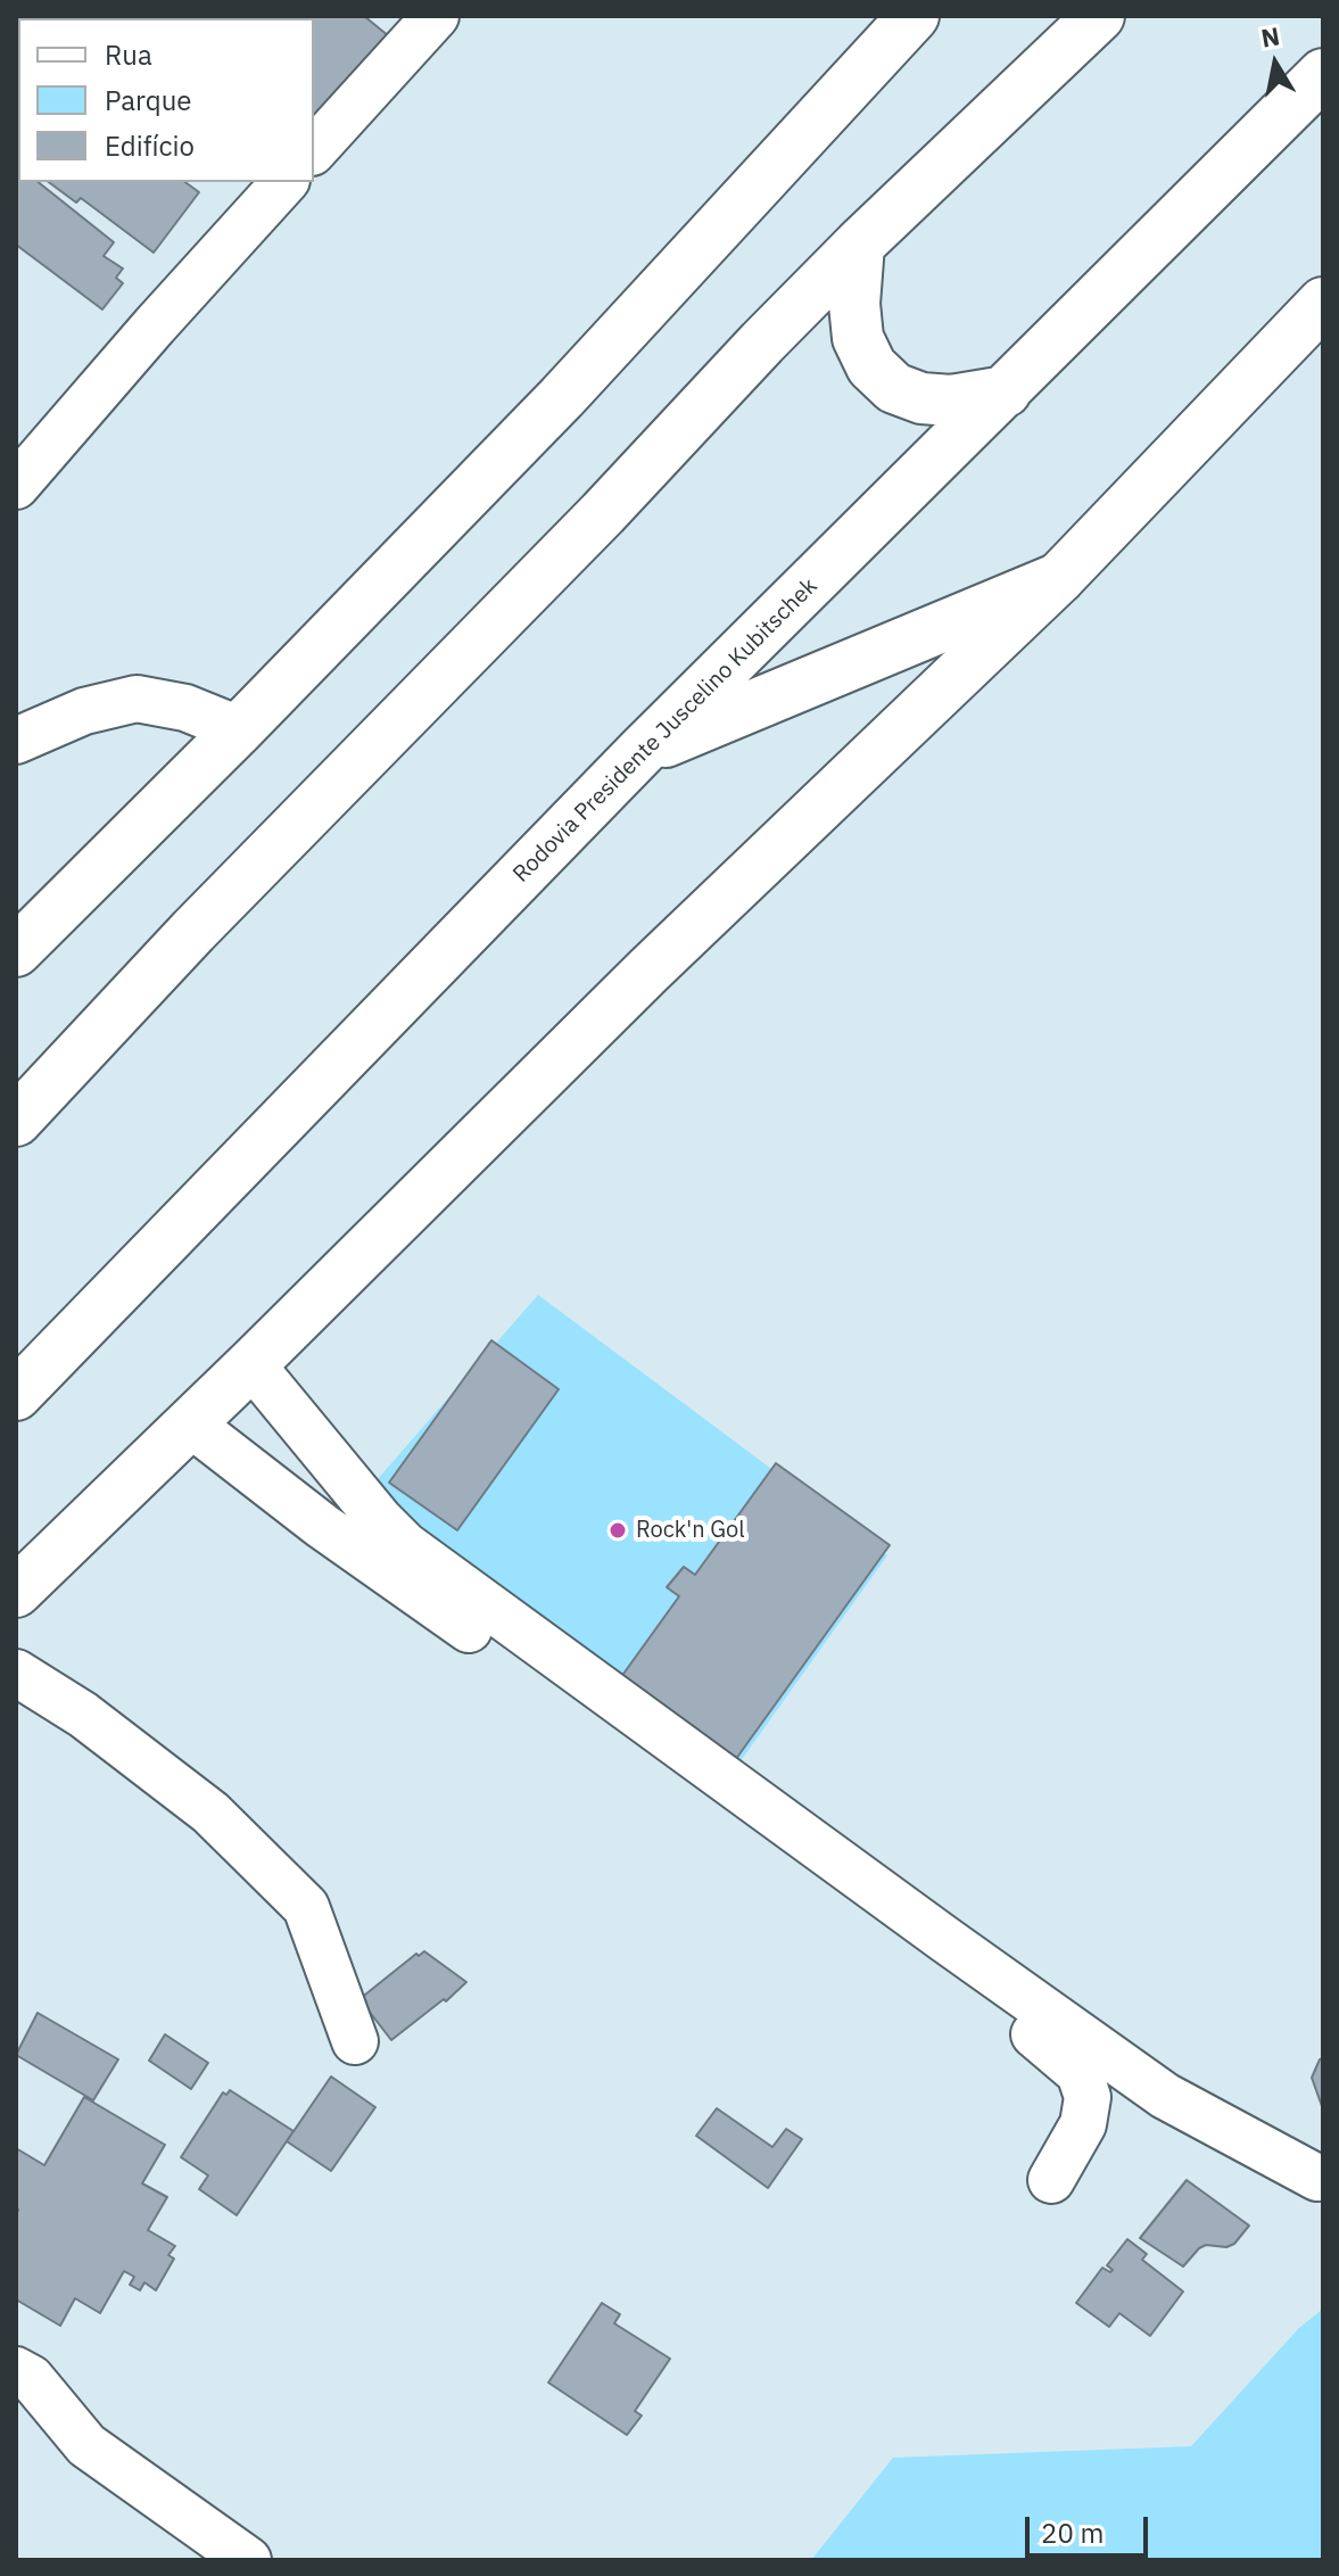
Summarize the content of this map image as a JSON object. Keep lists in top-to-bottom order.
{
  "streets": {
    "main road": ["Rodovia Presidente Juscelino Kubitschek"]
  },
  "places": ["Rock'n Gol"],
  "legend": ["Rua", "Parque", "Edifício"],
  "scale_bar": "20 m",
  "north": "top"
}
